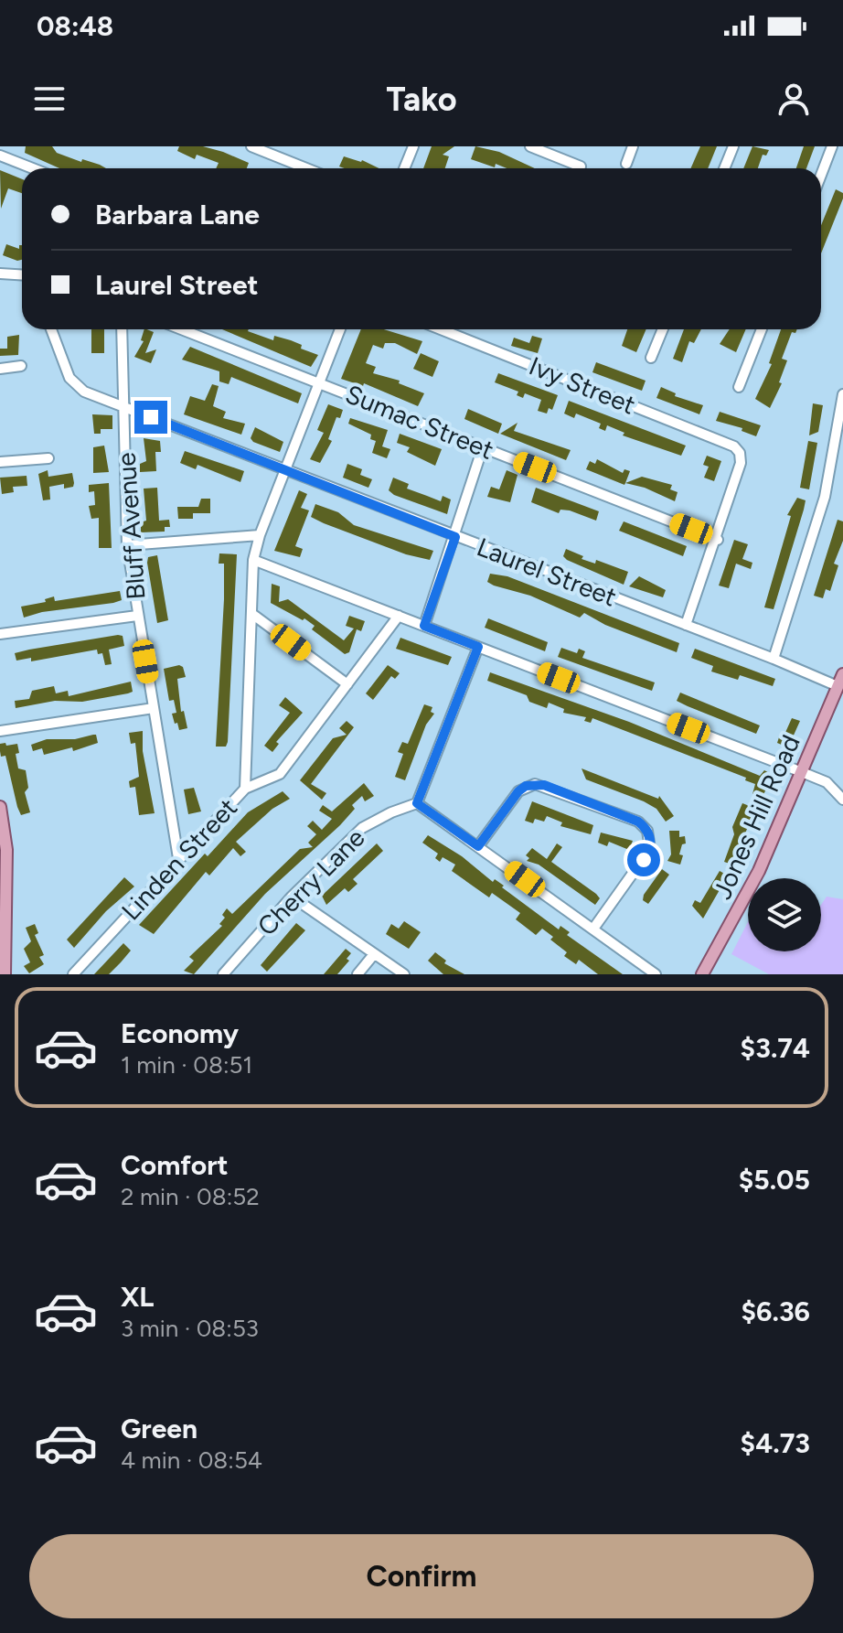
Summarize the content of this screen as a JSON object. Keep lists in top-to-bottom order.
{
  "streets": {
    "main road": ["Jones Hill Road"],
    "street": [
      "Ivy Street",
      "Sumac Street",
      "Bluff Avenue",
      "Laurel Street",
      "Linden Street",
      "Cherry Lane"
    ]
  },
  "crossings": [
    ["Ivy Street", "Sumac Street"],
    ["Bluff Avenue", "Laurel Street"],
    ["Bluff Avenue", "Linden Street"],
    ["Laurel Street", "Jones Hill Road"]
  ],
  "page": {
    "status": "08:48",
    "header": "Tako",
    "banner": ["Barbara Lane", "Laurel Street"],
    "list": [
      {
        "name": "Economy",
        "note": "1 min · 08:51",
        "value": "$3.74"
      },
      {
        "name": "Comfort",
        "note": "2 min · 08:52",
        "value": "$5.05"
      },
      {
        "name": "XL",
        "note": "3 min · 08:53",
        "value": "$6.36"
      },
      {
        "name": "Green",
        "note": "4 min · 08:54",
        "value": "$4.73"
      }
    ],
    "buttons": "Confirm"
  }
}
